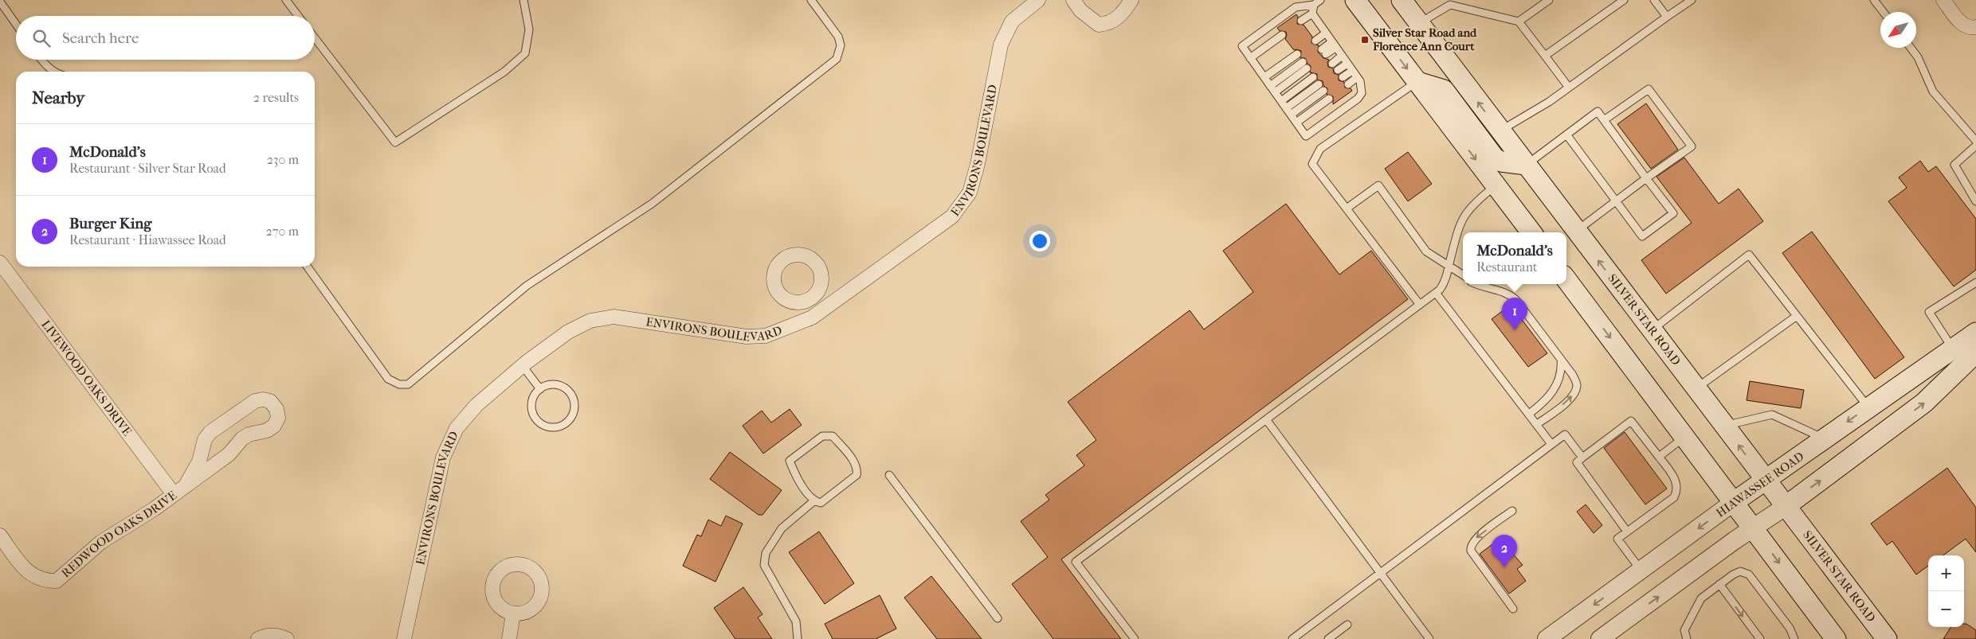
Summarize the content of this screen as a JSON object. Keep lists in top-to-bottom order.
{
  "streets": {
    "main road": ["SILVER STAR ROAD", "HIAWASSEE ROAD"],
    "street": ["ENVIRONS BOULEVARD", "LIVEWOOD OAKS DRIVE", "REDWOOD OAKS DRIVE"]
  },
  "crossings": [
    ["SILVER STAR ROAD", "HIAWASSEE ROAD"],
    ["LIVEWOOD OAKS DRIVE", "REDWOOD OAKS DRIVE"]
  ],
  "one_way": ["HIAWASSEE ROAD"],
  "places": {
    "transit": ["Silver Star Road and Florence Ann Court"]
  },
  "north": "bottom left",
  "page": {
    "search": "Search here",
    "heading": ["Nearby", "2 results"],
    "list": [
      {
        "mark": "1",
        "name": "McDonald's",
        "note": "Restaurant · Silver Star Road",
        "value": "230 m"
      },
      {
        "mark": "2",
        "name": "Burger King",
        "note": "Restaurant · Hiawassee Road",
        "value": "270 m"
      }
    ],
    "popup": ["McDonald's", "Restaurant"],
    "pins": ["1", "2"],
    "map_buttons": ["+", "−"]
  }
}
